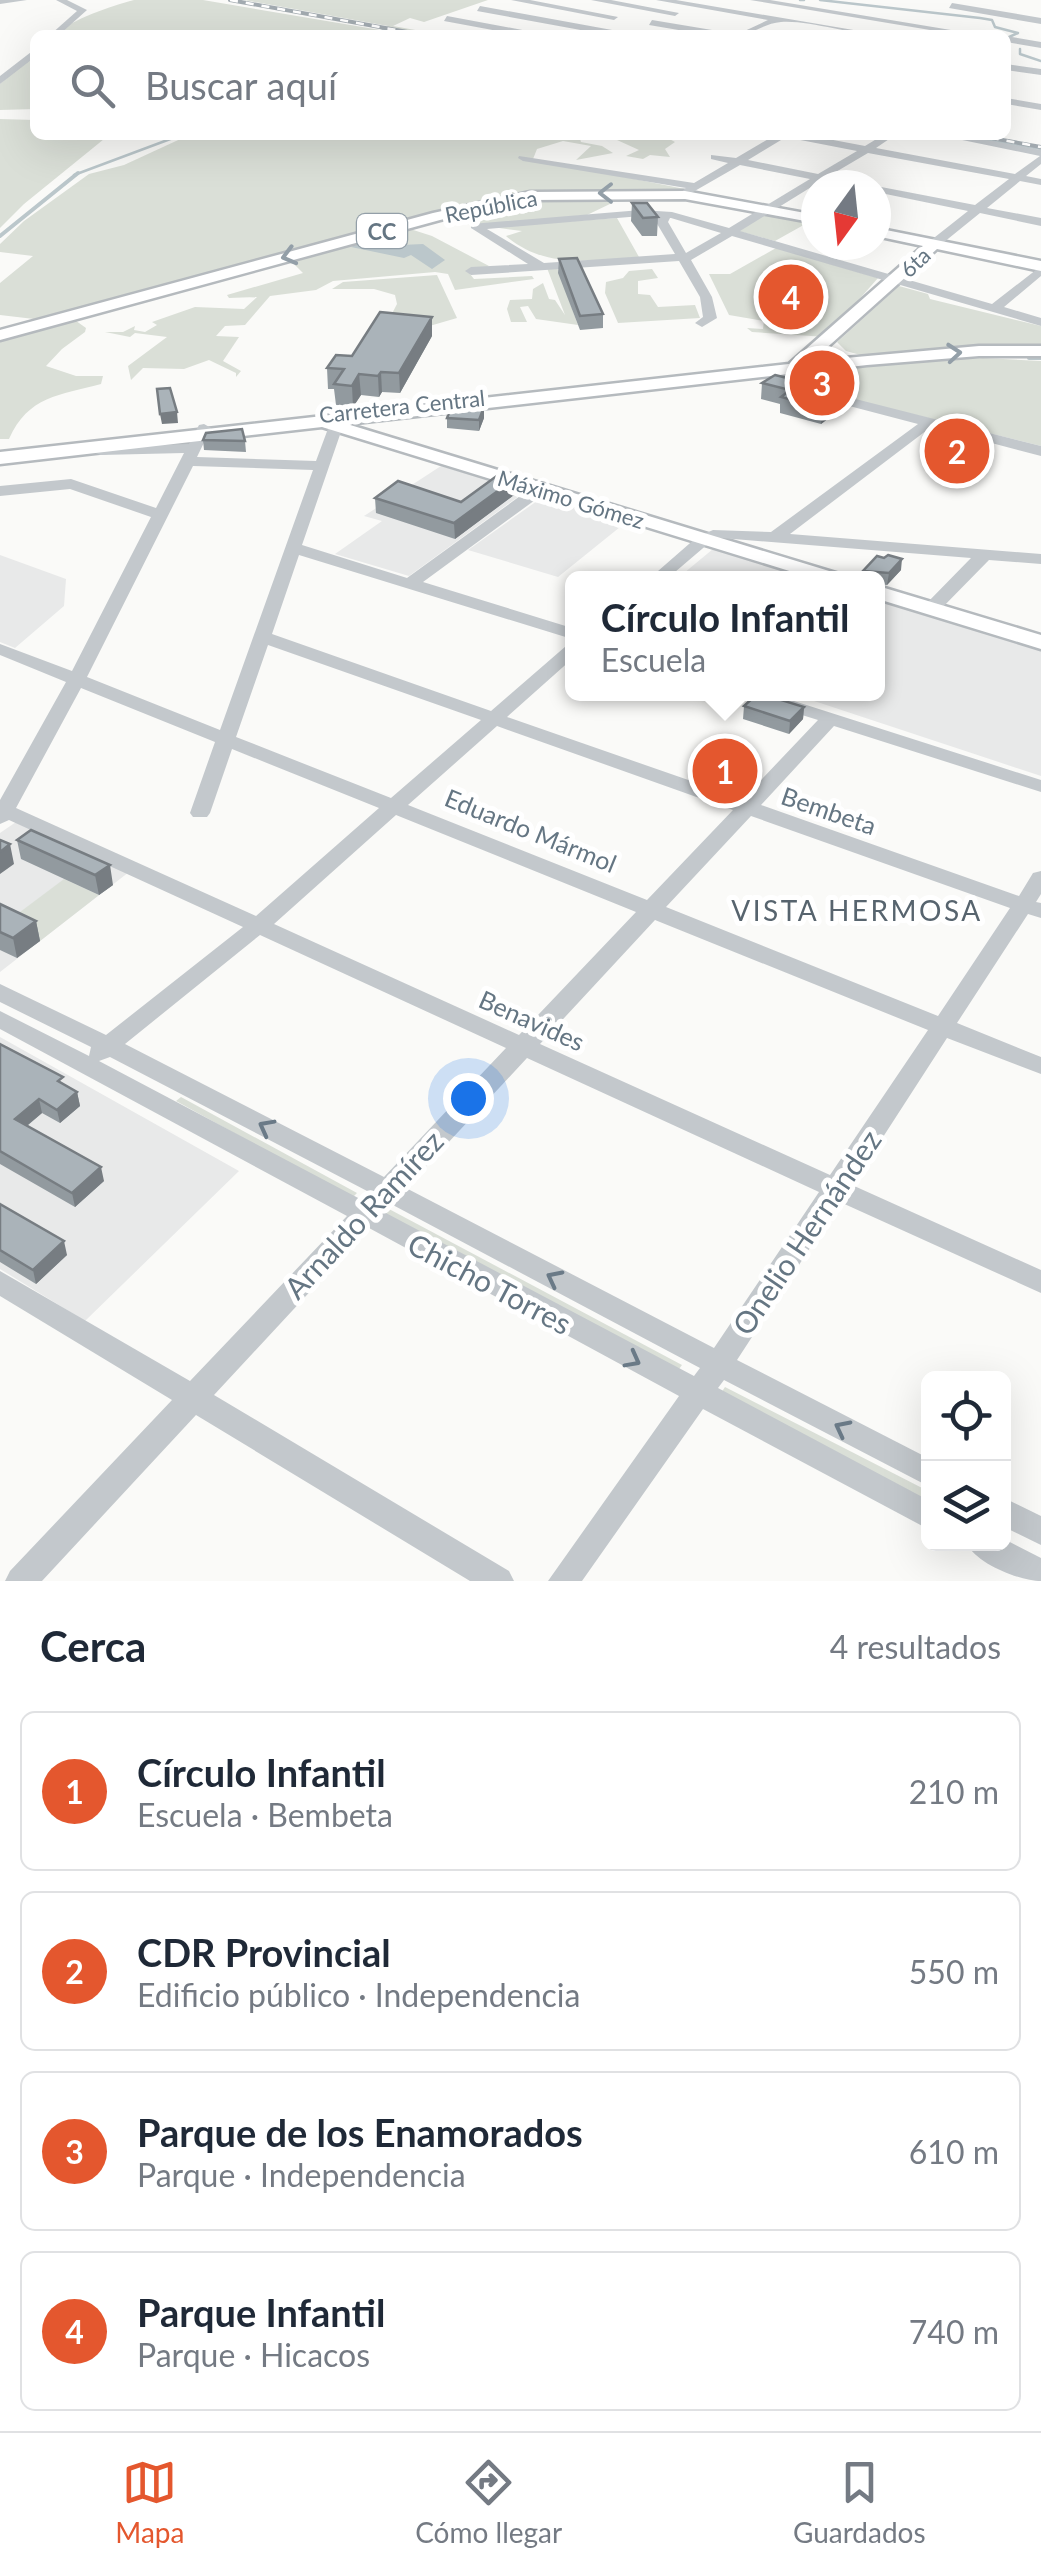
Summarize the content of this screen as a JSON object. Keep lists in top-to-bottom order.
{
  "streets": {
    "main road": [
      "República",
      "CC",
      "6ta",
      "Carretera Central",
      "Máximo Gómez"
    ],
    "street": [
      "Bembeta",
      "Eduardo Mármol",
      "Benavides",
      "Arnaldo Ramírez",
      "Onelio Hernández",
      "Chicho Torres"
    ]
  },
  "crossings": [
    ["6ta", "Carretera Central"],
    ["Carretera Central", "Máximo Gómez"],
    ["Bembeta", "Arnaldo Ramírez"],
    ["Bembeta", "Onelio Hernández"],
    ["Eduardo Mármol", "Arnaldo Ramírez"],
    ["Eduardo Mármol", "Onelio Hernández"],
    ["Benavides", "Arnaldo Ramírez"],
    ["Benavides", "Onelio Hernández"],
    ["Arnaldo Ramírez", "Chicho Torres"],
    ["Onelio Hernández", "Chicho Torres"]
  ],
  "one_way": ["República"],
  "districts": ["VISTA HERMOSA"],
  "north": "bottom",
  "page": {
    "search": "Buscar aquí",
    "pins": [
      "4",
      "3",
      "2",
      "1"
    ],
    "popup": ["Círculo Infantil", "Escuela"],
    "heading": ["Cerca", "4 resultados"],
    "list": [
      {
        "mark": "1",
        "name": "Círculo Infantil",
        "note": "Escuela · Bembeta",
        "value": "210 m"
      },
      {
        "mark": "2",
        "name": "CDR Provincial",
        "note": "Edificio público · Independencia",
        "value": "550 m"
      },
      {
        "mark": "3",
        "name": "Parque de los Enamorados",
        "note": "Parque · Independencia",
        "value": "610 m"
      },
      {
        "mark": "4",
        "name": "Parque Infantil",
        "note": "Parque · Hicacos",
        "value": "740 m"
      }
    ],
    "nav": ["Mapa", "Cómo llegar", "Guardados"]
  }
}
